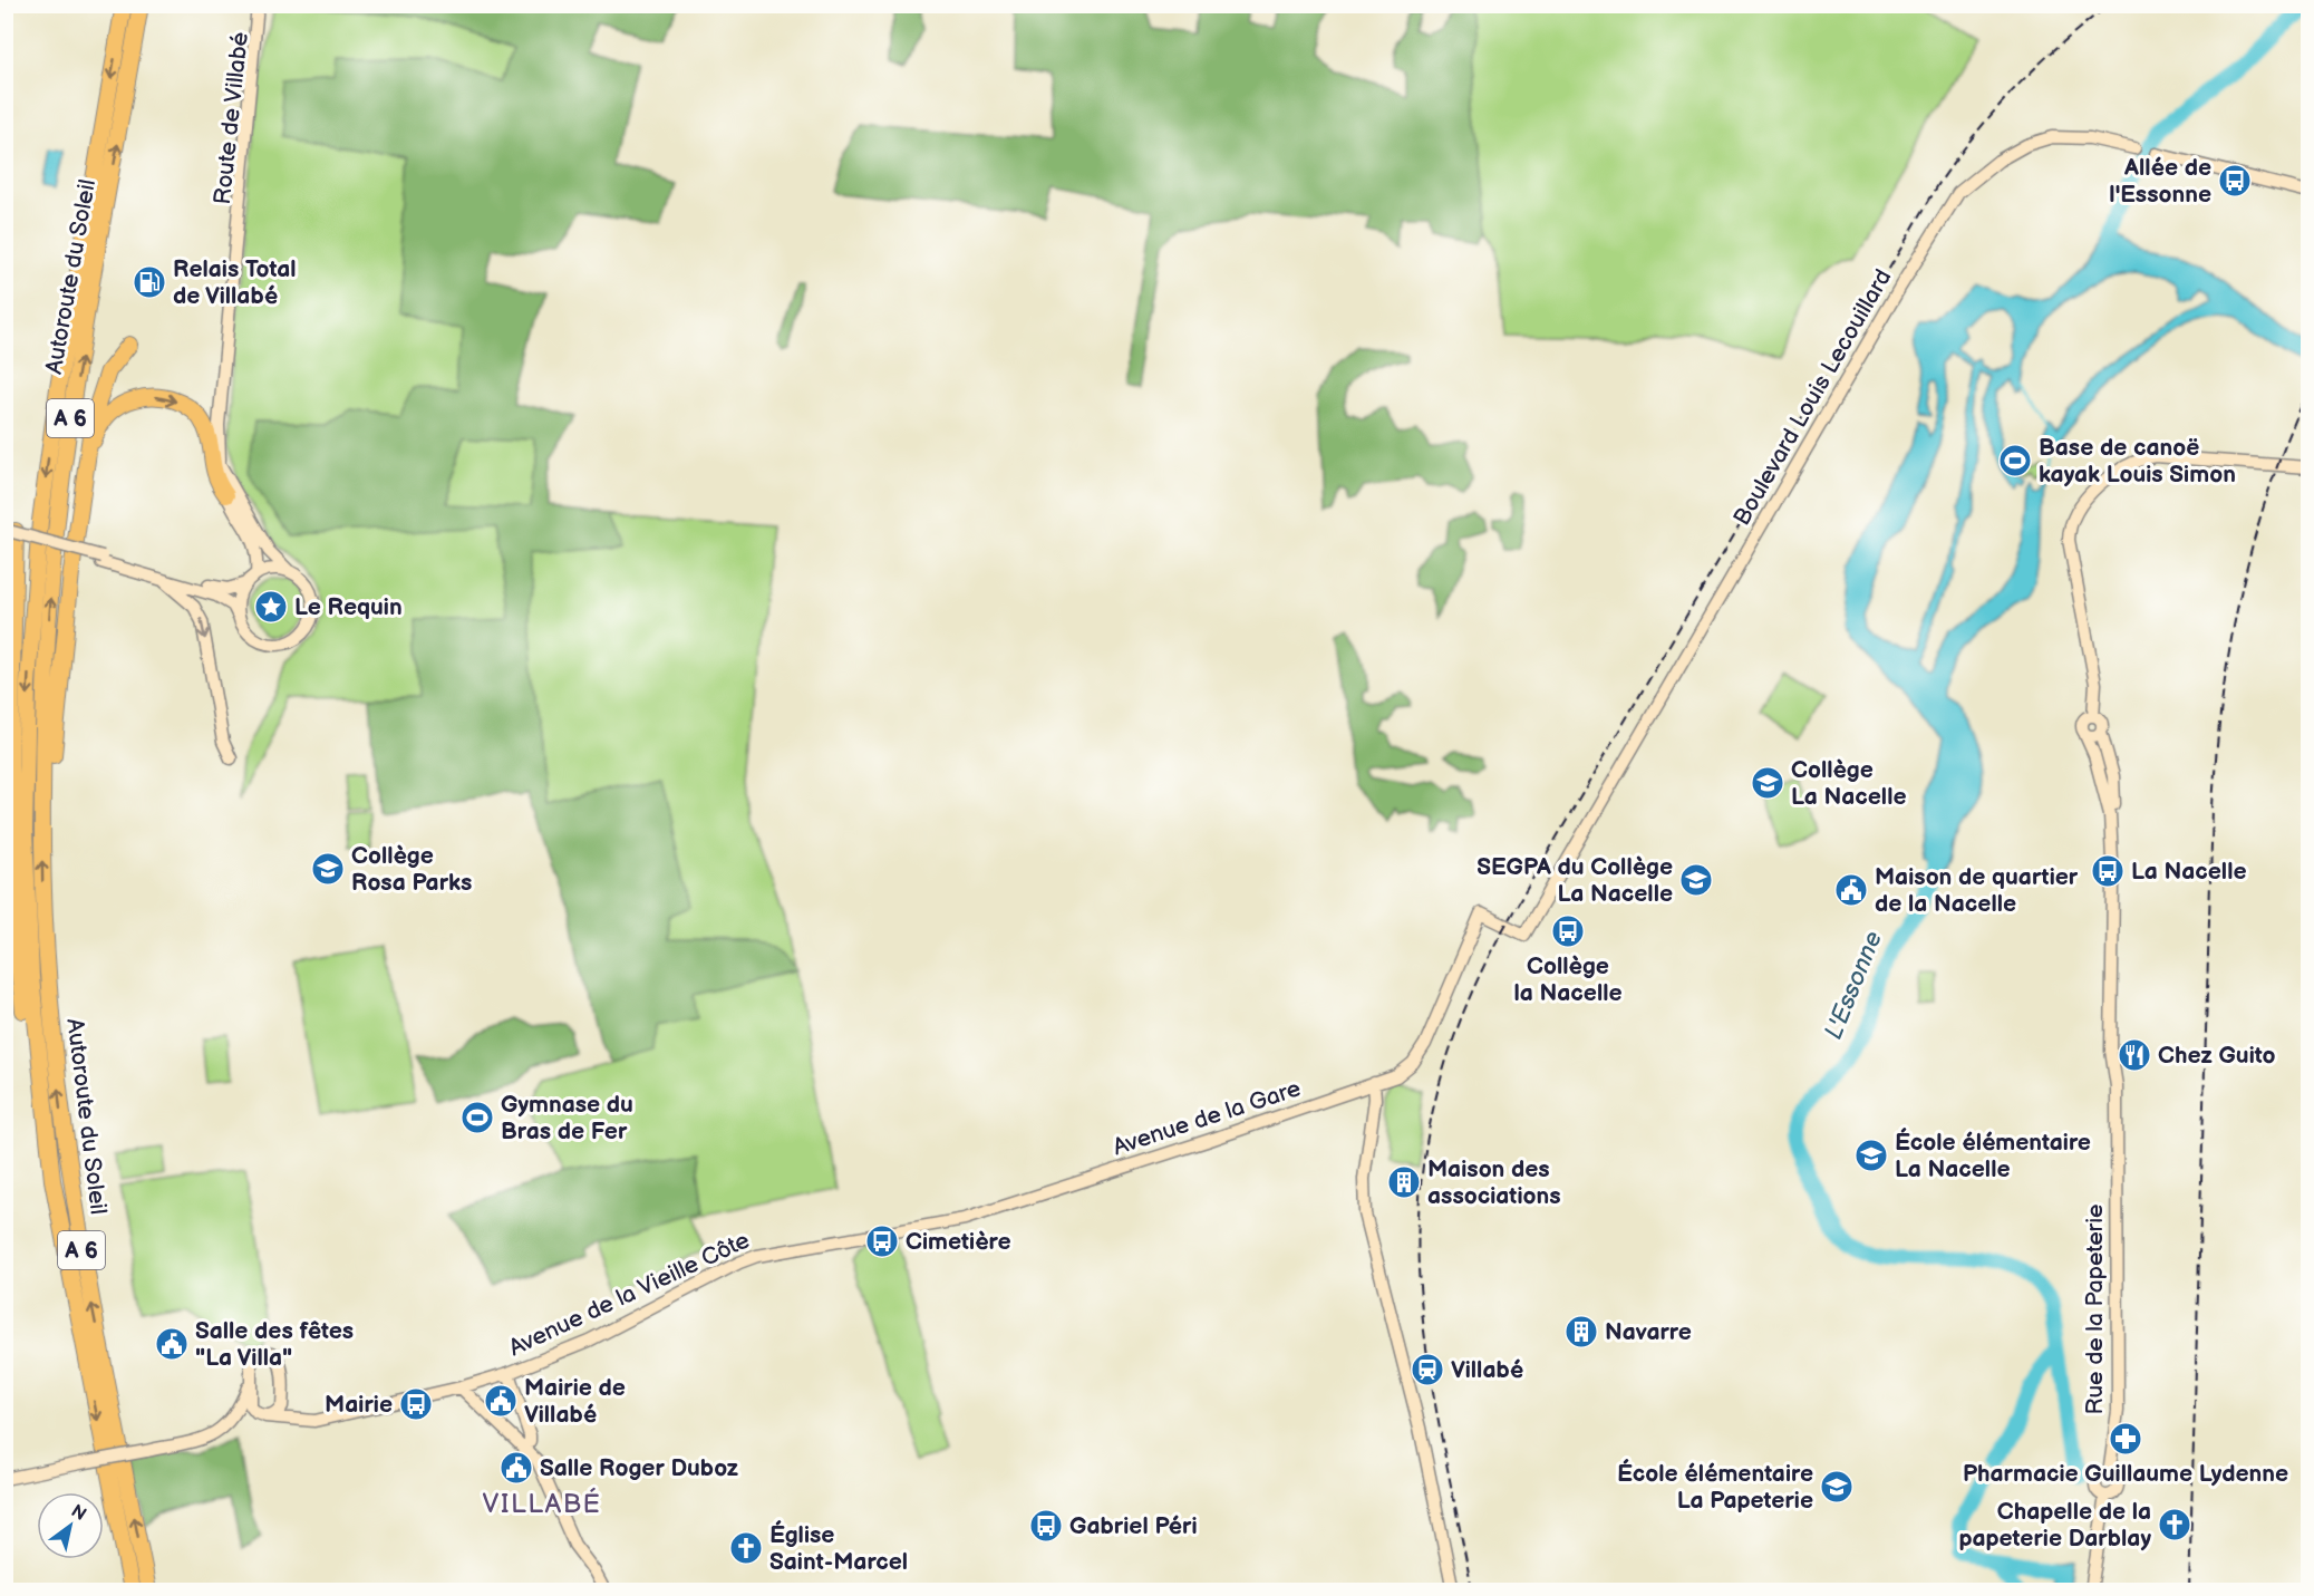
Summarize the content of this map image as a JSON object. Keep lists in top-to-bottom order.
{
  "streets": {
    "highway": ["Autoroute du Soleil", "A 6"],
    "street": [
      "Route de Villabé",
      "Boulevard Louis Lecouillard",
      "Avenue de la Gare",
      "Avenue de la Vieille Côte",
      "Rue de la Papeterie"
    ]
  },
  "crossings": [
    ["Boulevard Louis Lecouillard", "Avenue de la Gare"],
    ["Avenue de la Gare", "Avenue de la Vieille Côte"]
  ],
  "districts": ["VILLABÉ"],
  "water": ["L'Essonne"],
  "places": {
    "bus stop": [
      "Allée de l'Essonne",
      "La Nacelle",
      "Collège la Nacelle",
      "Cimetière",
      "Mairie",
      "Gabriel Péri"
    ],
    "fuel station": ["Relais Total de Villabé"],
    "sports": ["Base de canoë kayak Louis Simon", "Gymnase du Bras de Fer"],
    "place": ["Le Requin"],
    "school or university": [
      "Collège La Nacelle",
      "Collège Rosa Parks",
      "SEGPA du Collège La Nacelle",
      "École élémentaire La Nacelle",
      "École élémentaire La Papeterie"
    ],
    "public building": [
      "Maison de quartier de la Nacelle",
      "Salle des fêtes \"La Villa\"",
      "Mairie de Villabé",
      "Salle Roger Duboz"
    ],
    "restaurant": ["Chez Guito"],
    "building": ["Maison des associations", "Navarre"],
    "station": ["Villabé"],
    "pharmacy": ["Pharmacie Guillaume Lydenne"],
    "church": ["Chapelle de la papeterie Darblay", "Église Saint-Marcel"]
  },
  "north": "top right"
}
